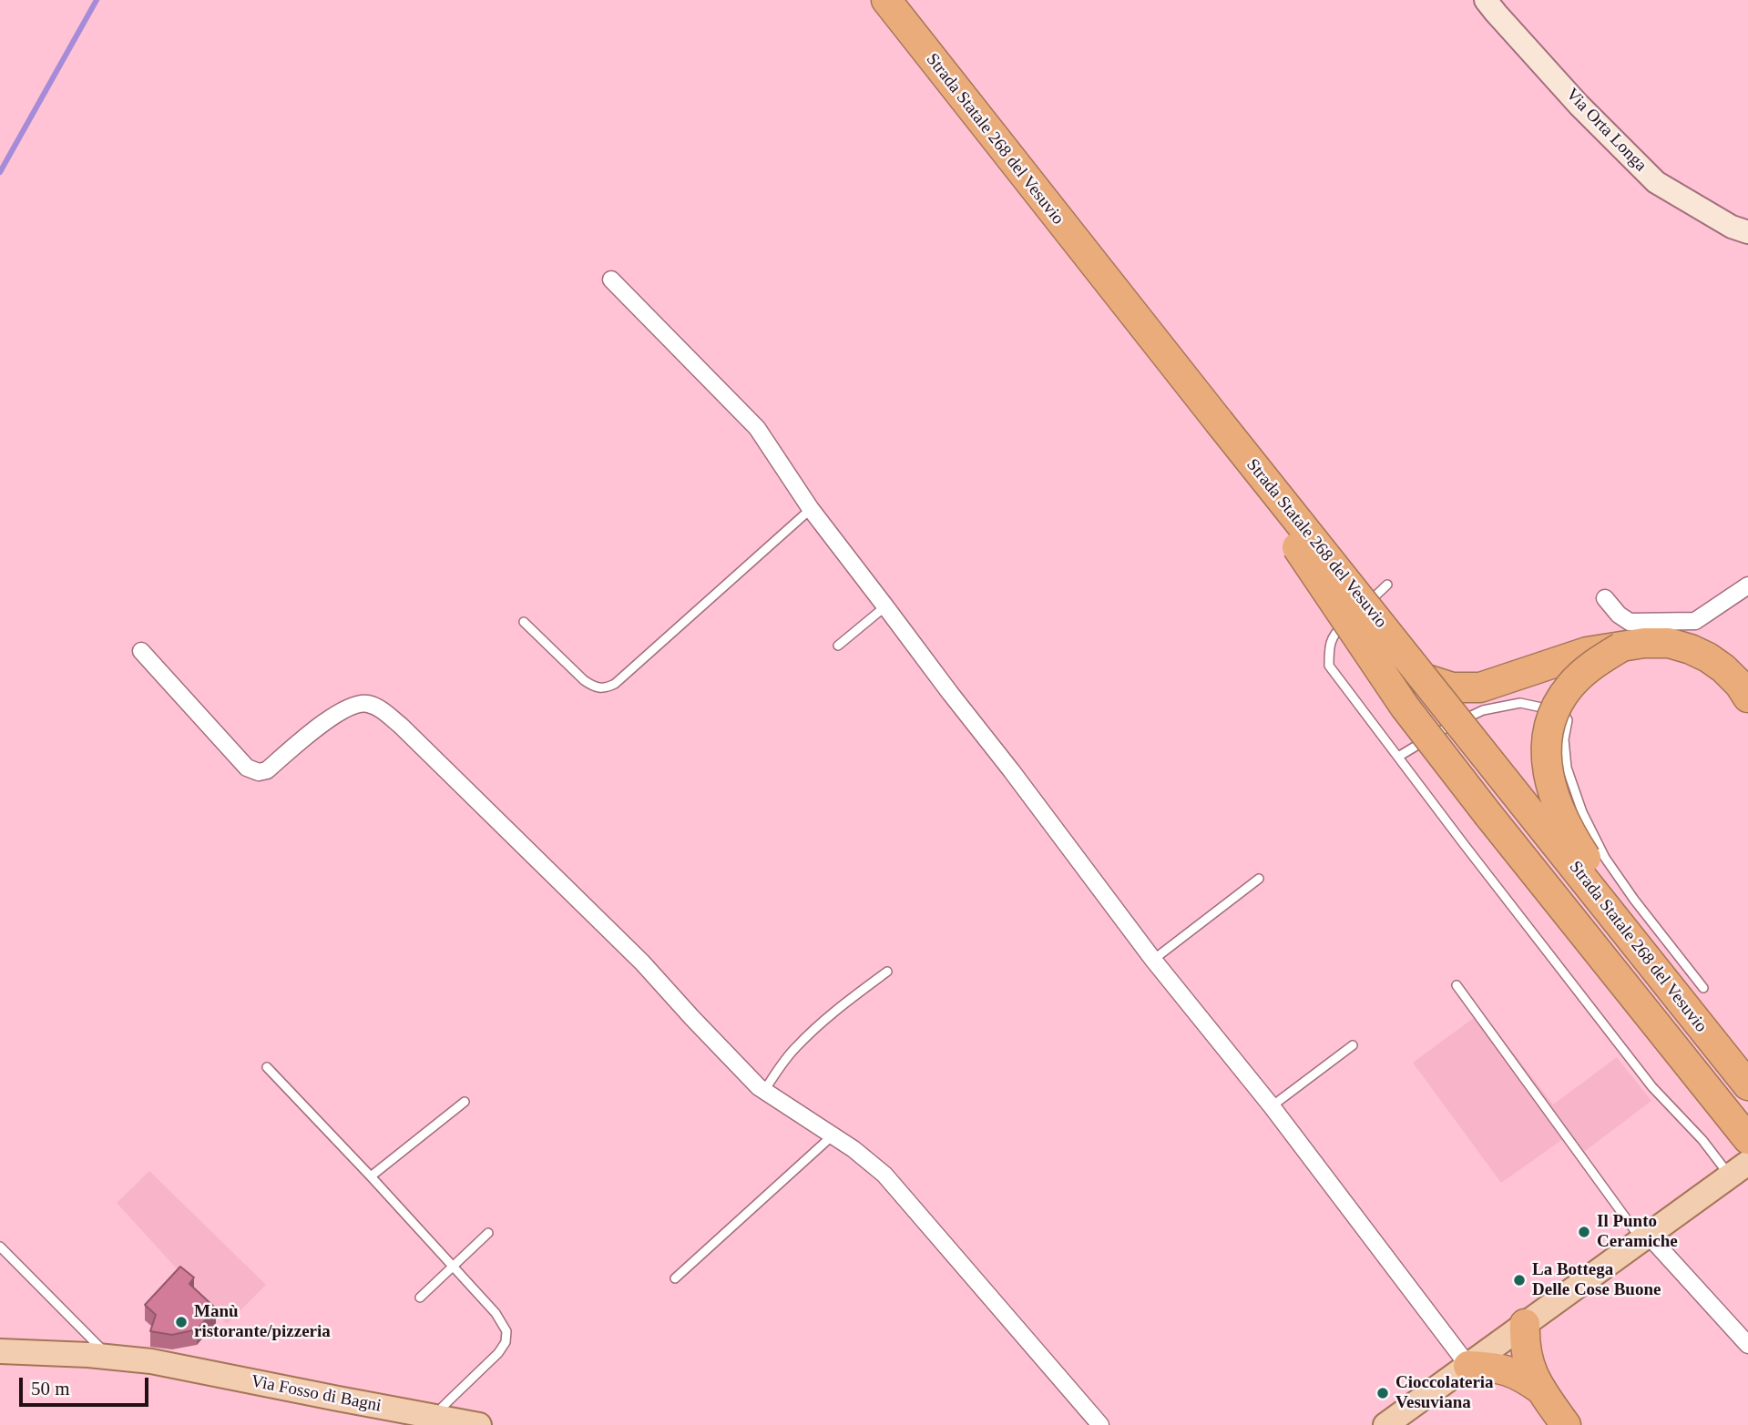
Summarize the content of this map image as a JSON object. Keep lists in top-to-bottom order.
{
  "streets": {
    "highway": ["Strada Statale 268 del Vesuvio"],
    "main road": ["Via Fosso di Bagni"],
    "street": ["Via Orta Longa"]
  },
  "places": [
    "Il Punto Ceramiche",
    "La Bottega Delle Cose Buone",
    "Manù ristorante/pizzeria",
    "Cioccolateria Vesuviana"
  ],
  "scale_bar": "50 m"
}
